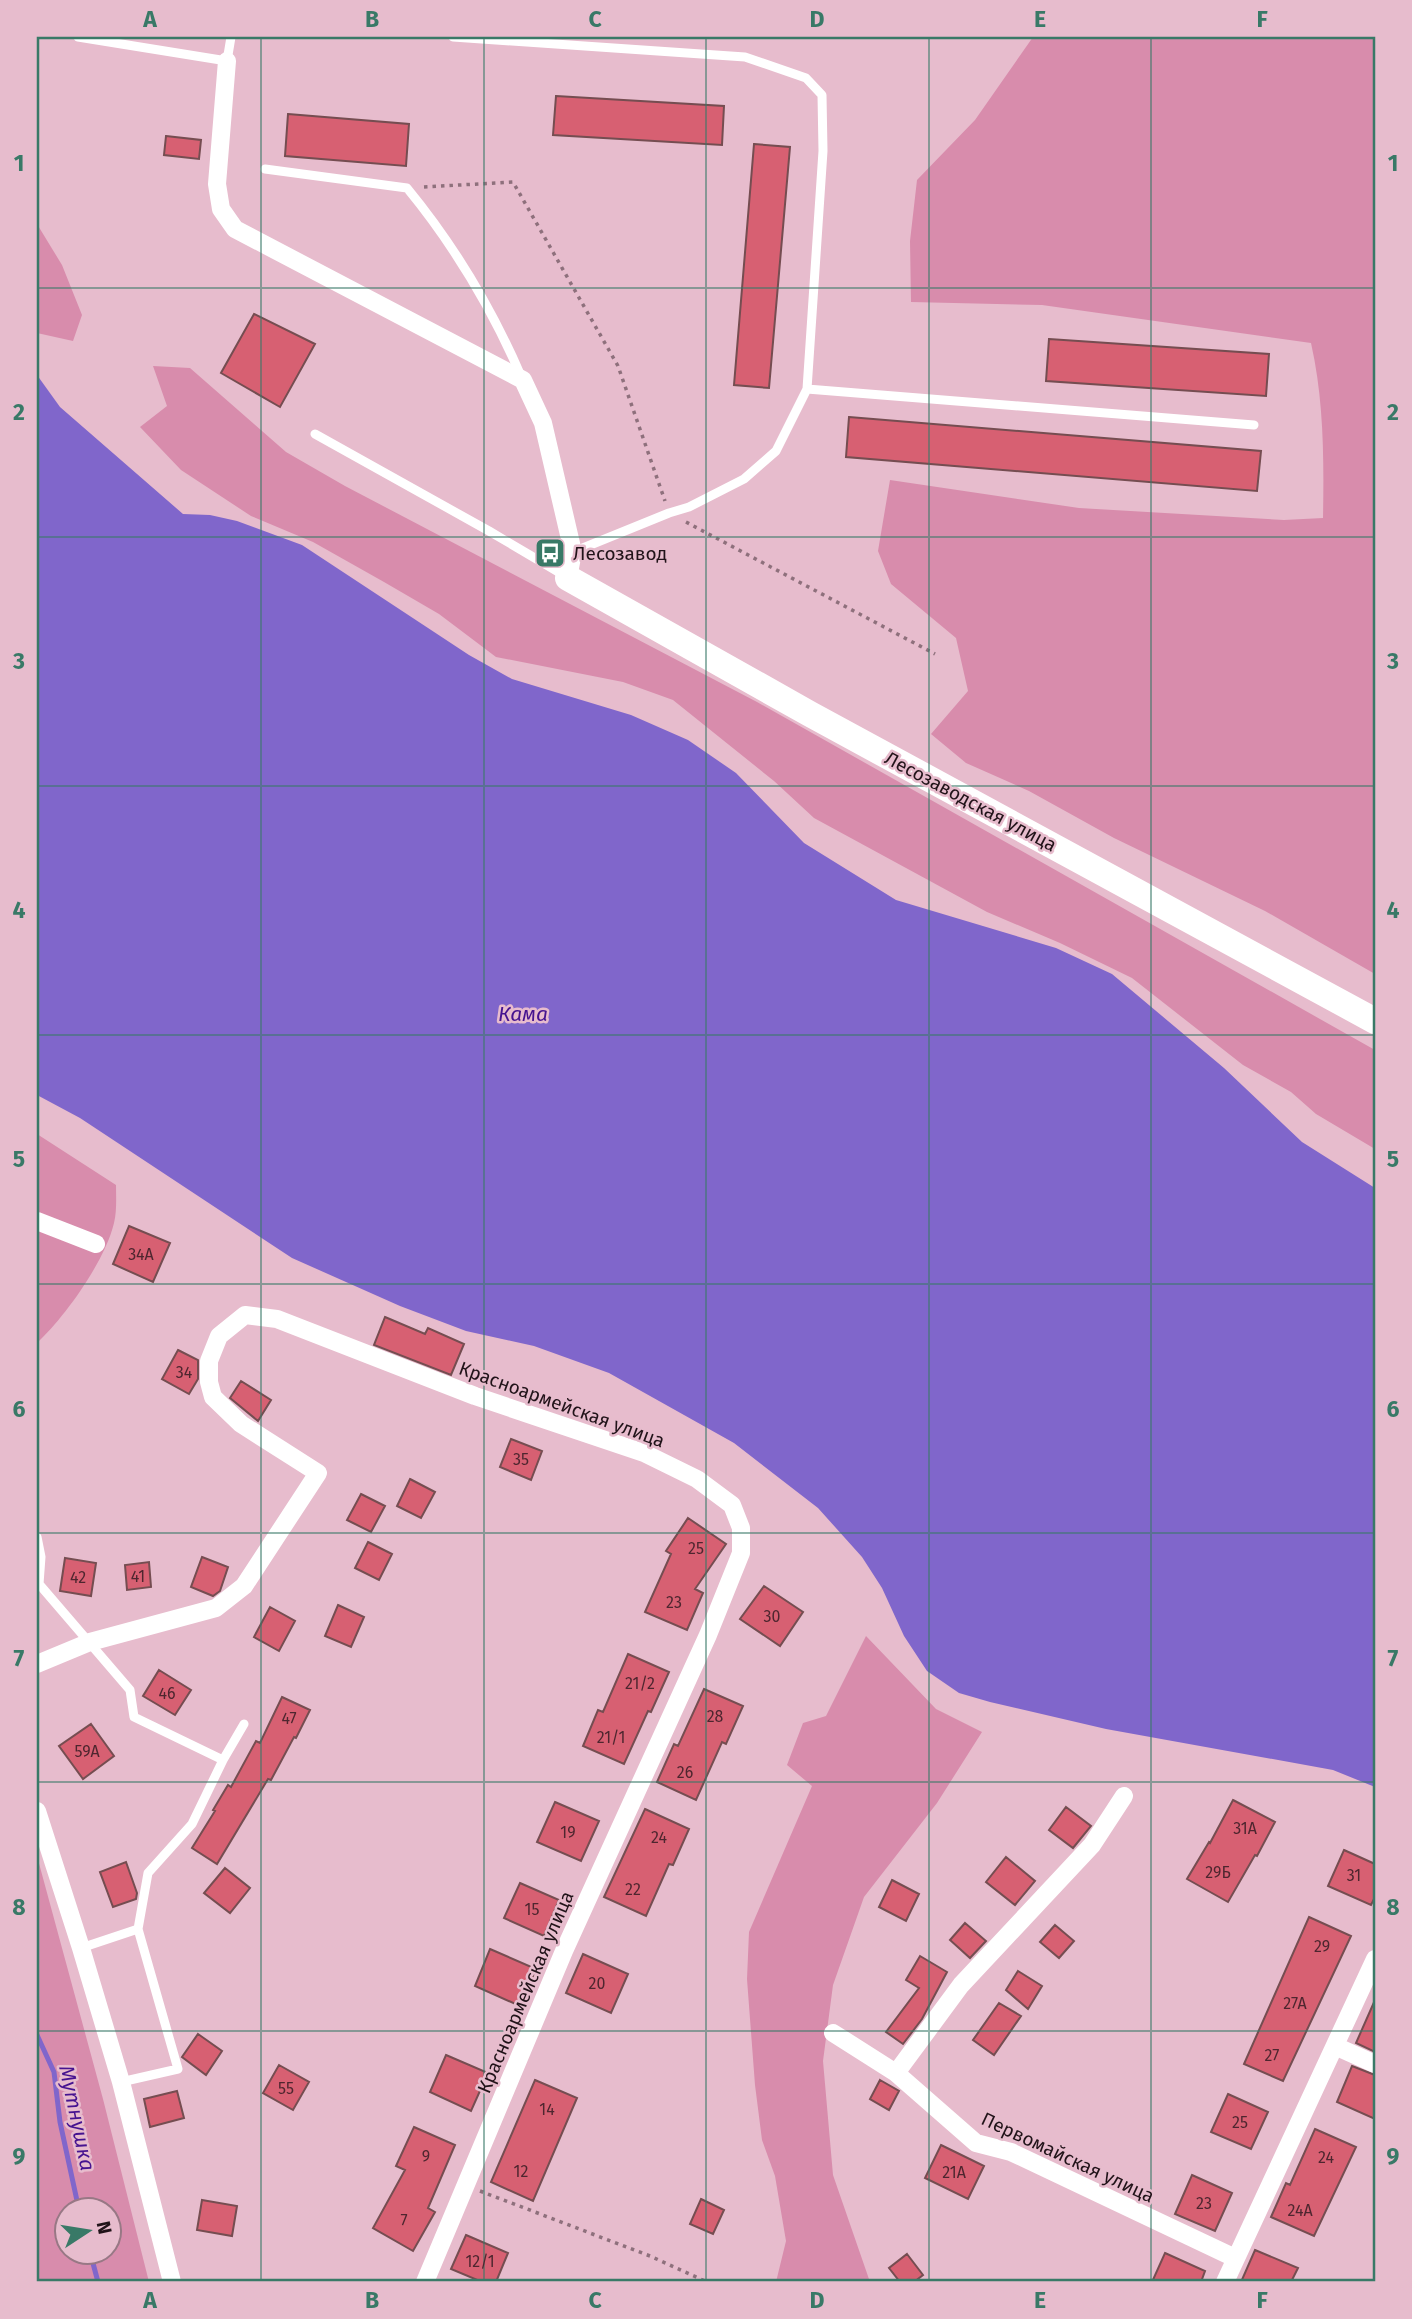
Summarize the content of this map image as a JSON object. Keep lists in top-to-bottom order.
{
  "streets": {
    "street": ["Лесозаводская улица", "Красноармейская улица", "Первомайская улица"]
  },
  "water": ["Кама", "Мутнушка"],
  "places": {
    "bus stop": ["Лесозавод"]
  },
  "house_numbers": [
    "34А",
    "34",
    "35",
    "25",
    "41",
    "42",
    "23",
    "30",
    "21/2",
    "46",
    "28",
    "47",
    "21/1",
    "59А",
    "26",
    "31А",
    "19",
    "24",
    "29Б",
    "31",
    "22",
    "15",
    "29",
    "20",
    "27А",
    "27",
    "55",
    "14",
    "25",
    "9",
    "24",
    "12",
    "21А",
    "23",
    "24А",
    "7",
    "12/1"
  ],
  "north": "right",
  "grid": {
    "columns": [
      "A",
      "B",
      "C",
      "D",
      "E",
      "F"
    ],
    "rows": [
      "1",
      "2",
      "3",
      "4",
      "5",
      "6",
      "7",
      "8",
      "9"
    ]
  }
}
